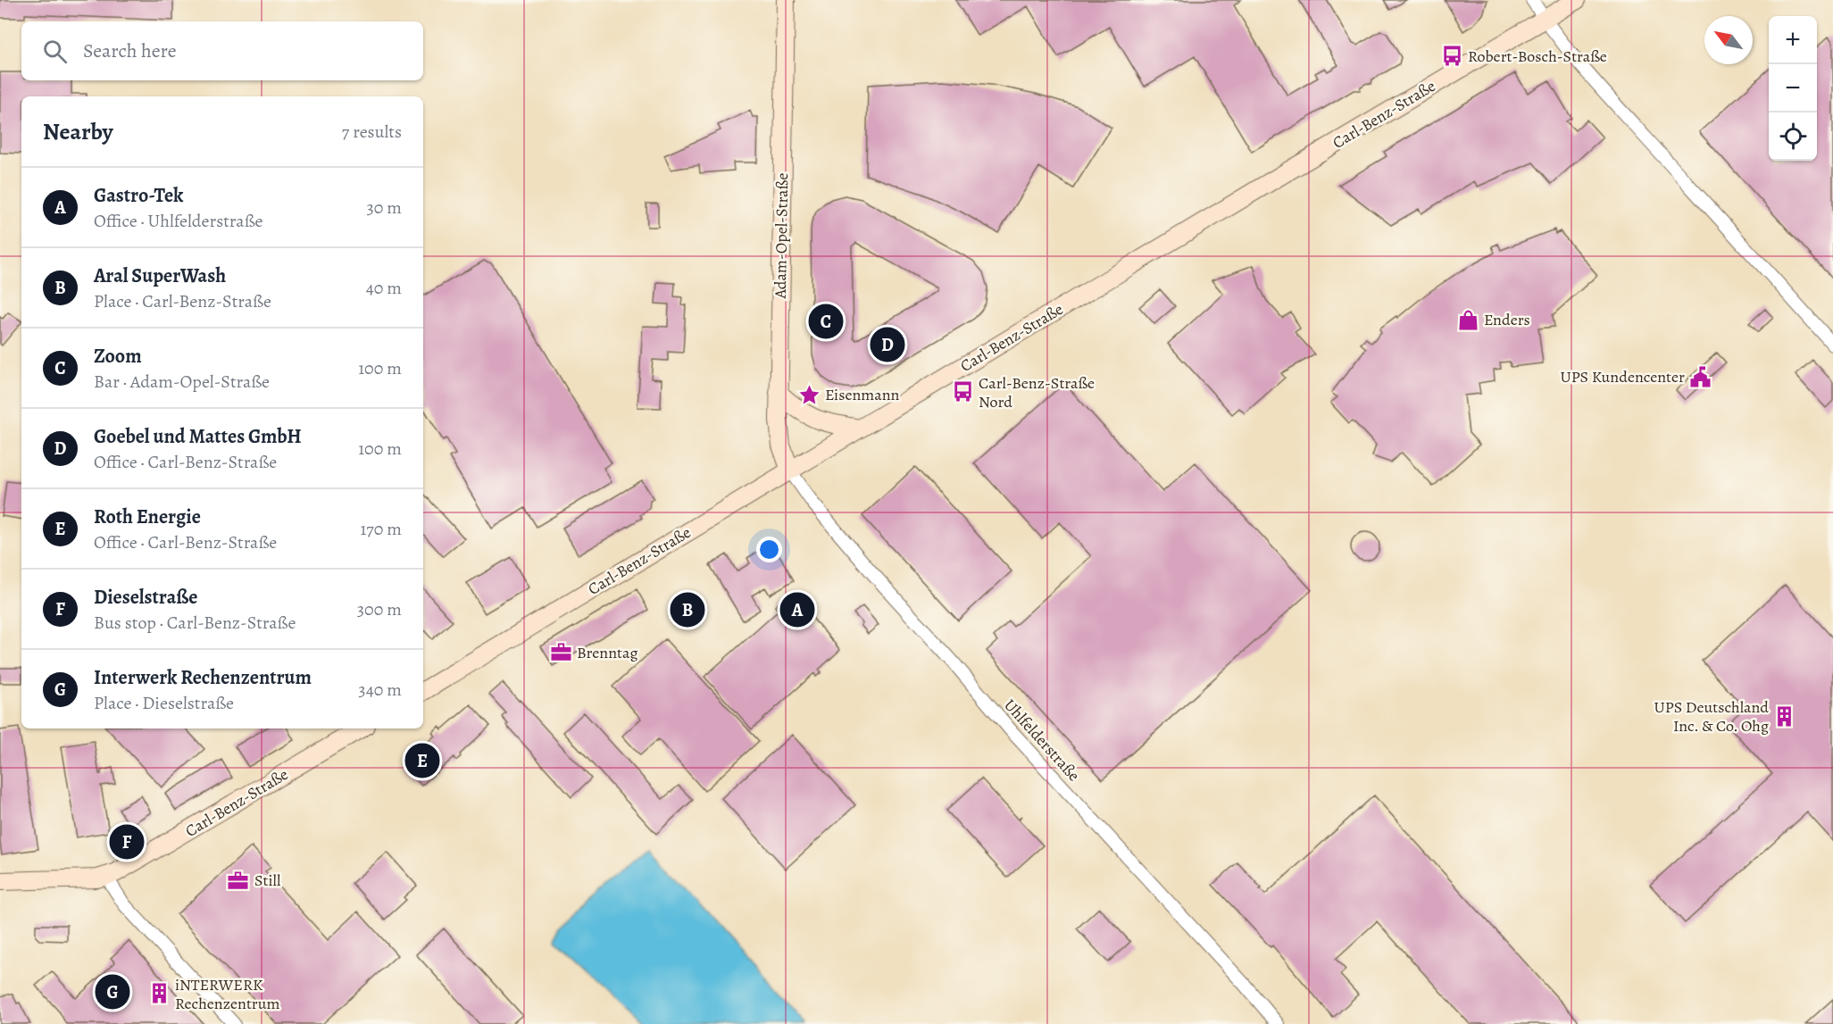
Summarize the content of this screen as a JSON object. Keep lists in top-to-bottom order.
{
  "streets": {
    "main road": ["Carl-Benz-Straße", "Adam-Opel-Straße"],
    "street": ["Uhlfelderstraße"]
  },
  "crossings": [
    ["Carl-Benz-Straße", "Adam-Opel-Straße"],
    ["Carl-Benz-Straße", "Uhlfelderstraße"],
    ["Adam-Opel-Straße", "Uhlfelderstraße"]
  ],
  "places": {
    "bus stop": ["Robert-Bosch-Straße", "Carl-Benz-Straße Nord"],
    "shop": ["Enders"],
    "public building": ["UPS Kundencenter"],
    "place": ["Eisenmann"],
    "office": ["Brenntag", "Still"],
    "building": ["UPS Deutschland Inc. & Co. Ohg", "iNTERWERK Rechenzentrum"]
  },
  "north": "top left",
  "page": {
    "map_buttons": ["+", "−"],
    "search": "Search here",
    "heading": ["Nearby", "7 results"],
    "list": [
      {
        "mark": "A",
        "name": "Gastro-Tek",
        "note": "Office · Uhlfelderstraße",
        "value": "30 m"
      },
      {
        "mark": "B",
        "name": "Aral SuperWash",
        "note": "Place · Carl-Benz-Straße",
        "value": "40 m"
      },
      {
        "mark": "C",
        "name": "Zoom",
        "note": "Bar · Adam-Opel-Straße",
        "value": "100 m"
      },
      {
        "mark": "D",
        "name": "Goebel und Mattes GmbH",
        "note": "Office · Carl-Benz-Straße",
        "value": "100 m"
      },
      {
        "mark": "E",
        "name": "Roth Energie",
        "note": "Office · Carl-Benz-Straße",
        "value": "170 m"
      },
      {
        "mark": "F",
        "name": "Dieselstraße",
        "note": "Bus stop · Carl-Benz-Straße",
        "value": "300 m"
      },
      {
        "mark": "G",
        "name": "Interwerk Rechenzentrum",
        "note": "Place · Dieselstraße",
        "value": "340 m"
      }
    ],
    "pins": [
      "C",
      "D",
      "A",
      "B",
      "E",
      "F",
      "G"
    ]
  }
}
